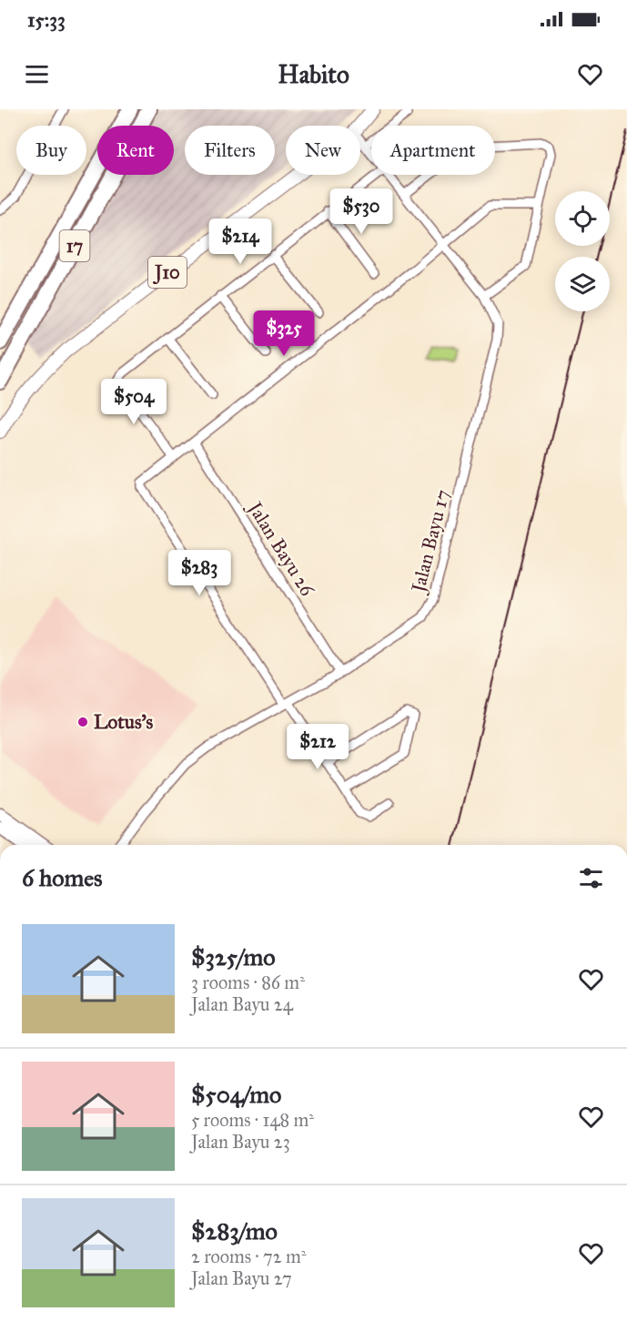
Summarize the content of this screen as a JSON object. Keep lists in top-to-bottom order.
{
  "streets": {
    "highway": ["17"],
    "main road": ["J10"],
    "street": ["Jalan Bayu 17", "Jalan Bayu 26"]
  },
  "crossings": [
    ["Jalan Bayu 17", "Jalan Bayu 26"]
  ],
  "places": ["Lotus's"],
  "page": {
    "status": "15:33",
    "header": "Habito",
    "chip": [
      "Buy",
      "Rent",
      "Filters",
      "New",
      "Apartment"
    ],
    "price": [
      "$530",
      "$214",
      "$325",
      "$504",
      "$283",
      "$212"
    ],
    "heading": "6 homes",
    "list": [
      {
        "name": "$325/mo",
        "note": "3 rooms · 86 m² · Jalan Bayu 24"
      },
      {
        "name": "$504/mo",
        "note": "5 rooms · 148 m² · Jalan Bayu 23"
      },
      {
        "name": "$283/mo",
        "note": "2 rooms · 72 m² · Jalan Bayu 27"
      }
    ]
  }
}
